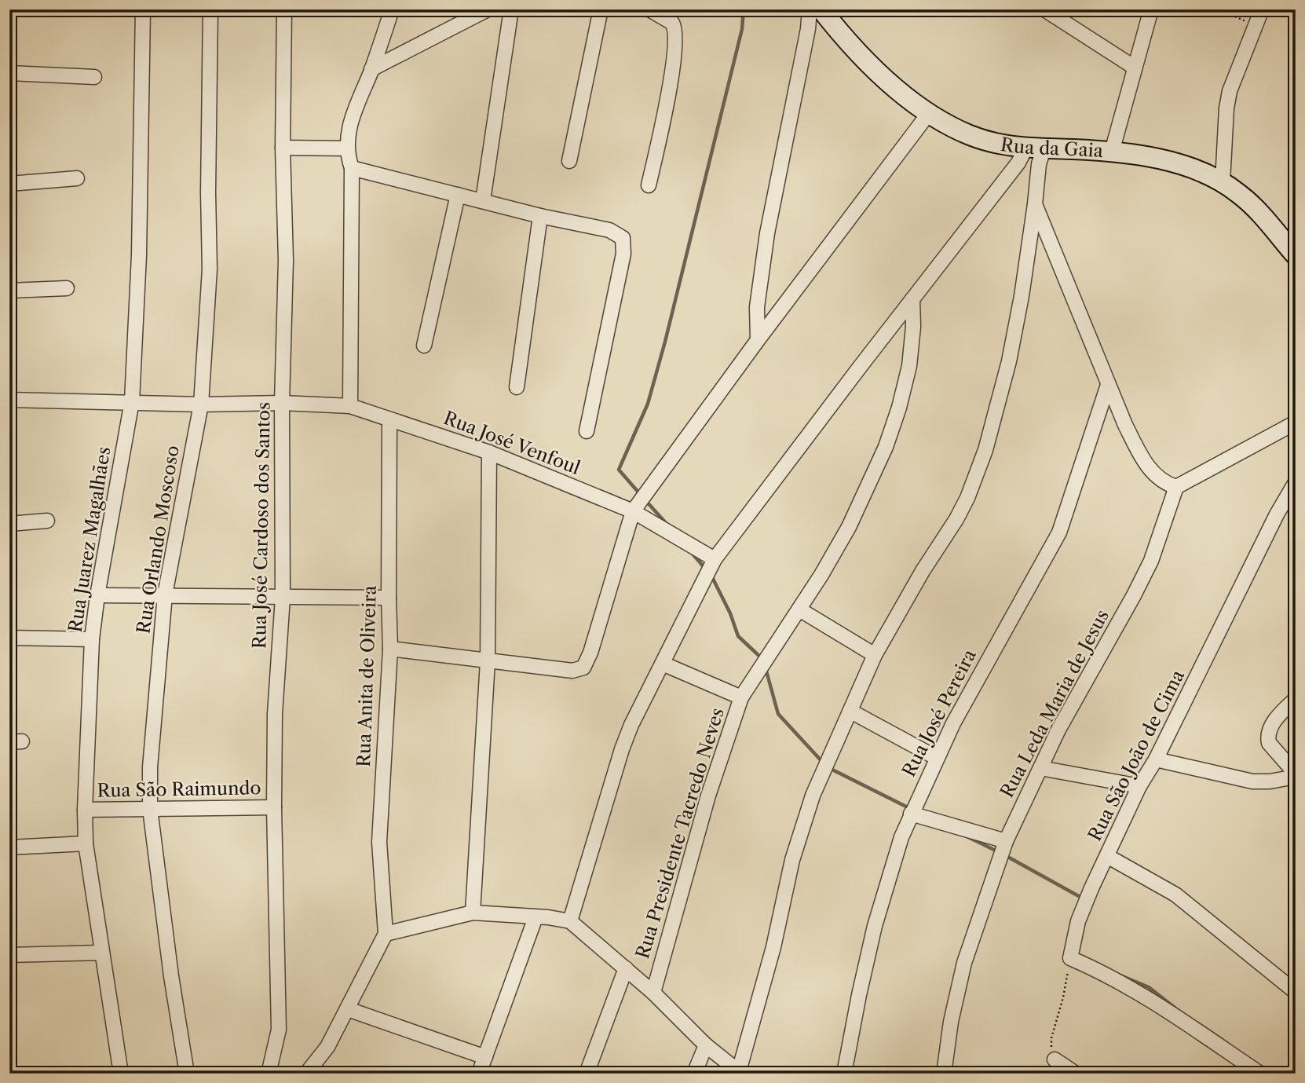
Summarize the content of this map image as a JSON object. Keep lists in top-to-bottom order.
{
  "streets": {
    "main road": ["Rua da Gaia"],
    "street": [
      "Rua José Venfoul",
      "Rua José Cardoso dos Santos",
      "Rua Juarez Magalhães",
      "Rua Orlando Moscoso",
      "Rua Anita de Oliveira",
      "Rua Leda Maria de Jesus",
      "Rua José Pereira",
      "Rua São João de Cima",
      "Rua São Raimundo",
      "Rua Presidente Tacredo Neves"
    ]
  },
  "crossings": [
    ["Rua José Venfoul", "Rua José Cardoso dos Santos"],
    ["Rua José Venfoul", "Rua Juarez Magalhães"],
    ["Rua José Venfoul", "Rua Orlando Moscoso"],
    ["Rua José Venfoul", "Rua Anita de Oliveira"],
    ["Rua José Cardoso dos Santos", "Rua São Raimundo"],
    ["Rua Juarez Magalhães", "Rua São Raimundo"],
    ["Rua Orlando Moscoso", "Rua São Raimundo"]
  ]
}
